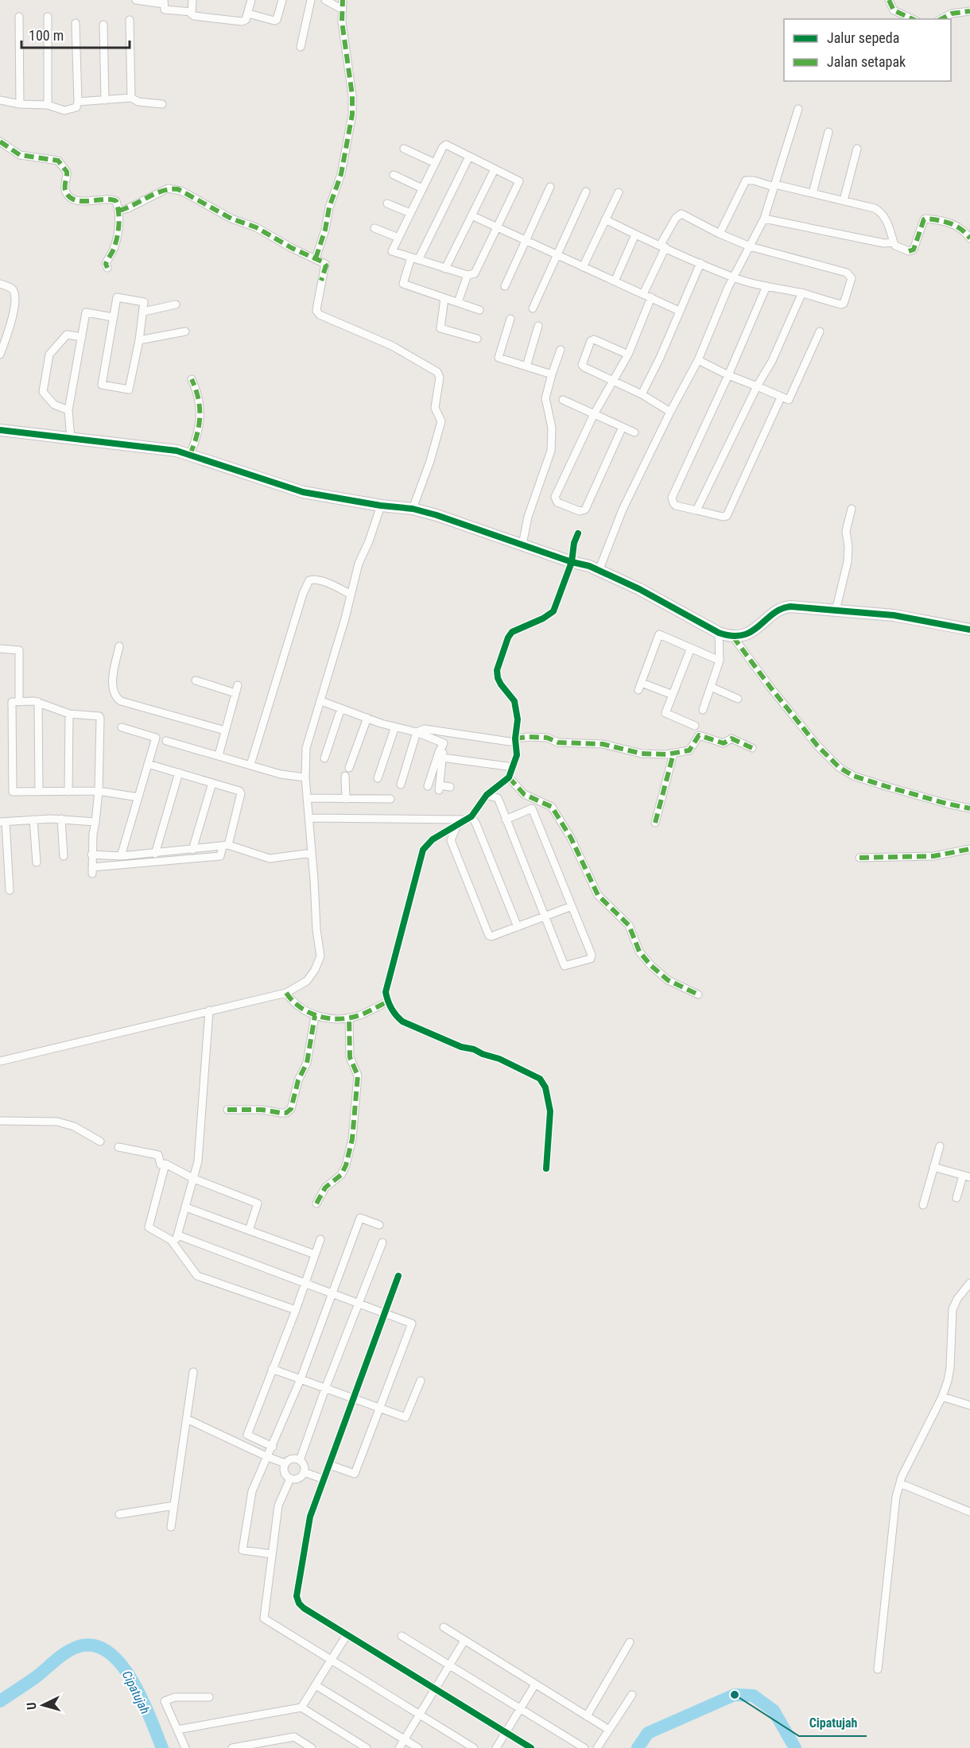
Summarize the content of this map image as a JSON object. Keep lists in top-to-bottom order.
{
  "water": ["Cipatujah"],
  "places": ["Cipatujah"],
  "legend": ["Jalur sepeda", "Jalan setapak"],
  "scale_bar": "100 m",
  "north": "left"
}
